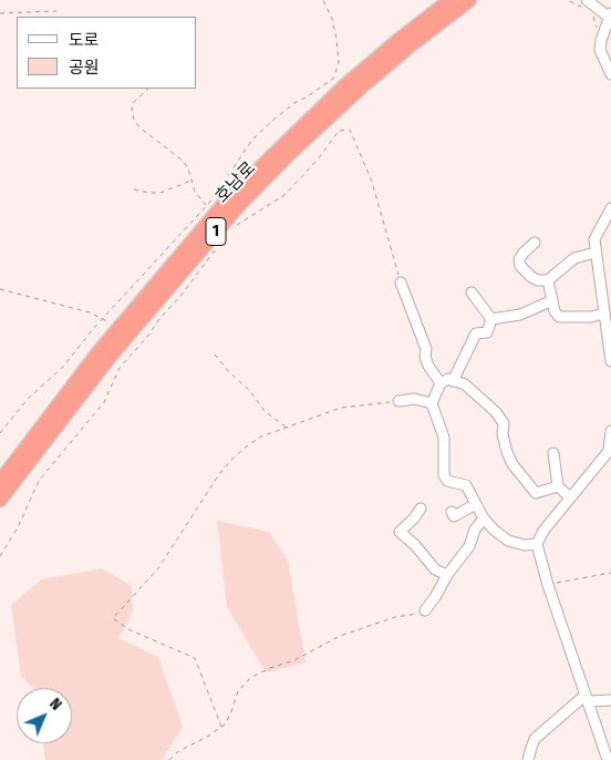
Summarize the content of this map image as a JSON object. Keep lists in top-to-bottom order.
{
  "streets": {
    "highway": ["호남로", "1"]
  },
  "legend": ["도로", "공원"],
  "north": "top right"
}
